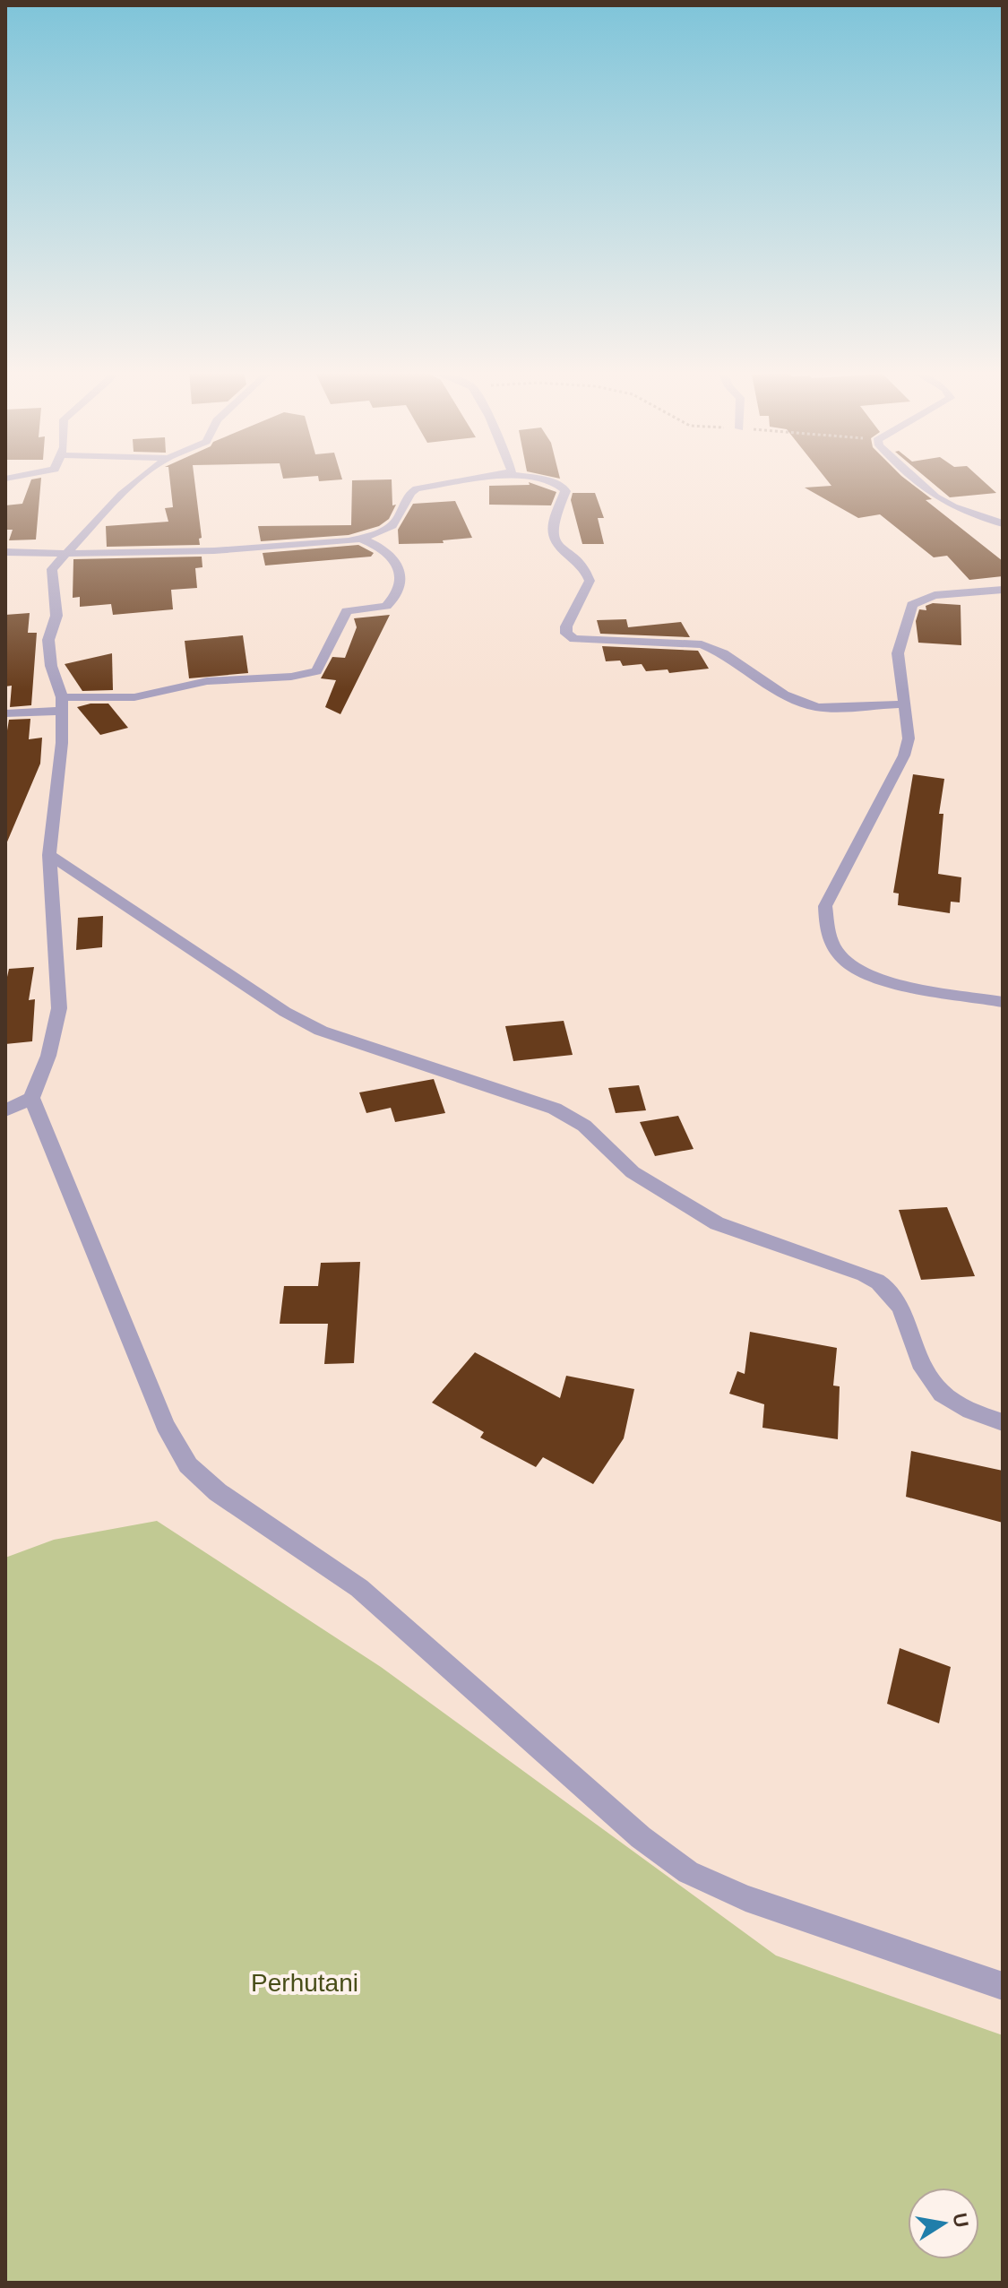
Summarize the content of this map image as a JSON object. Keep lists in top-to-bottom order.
{
  "parks": ["Perhutani"],
  "north": "right"
}
